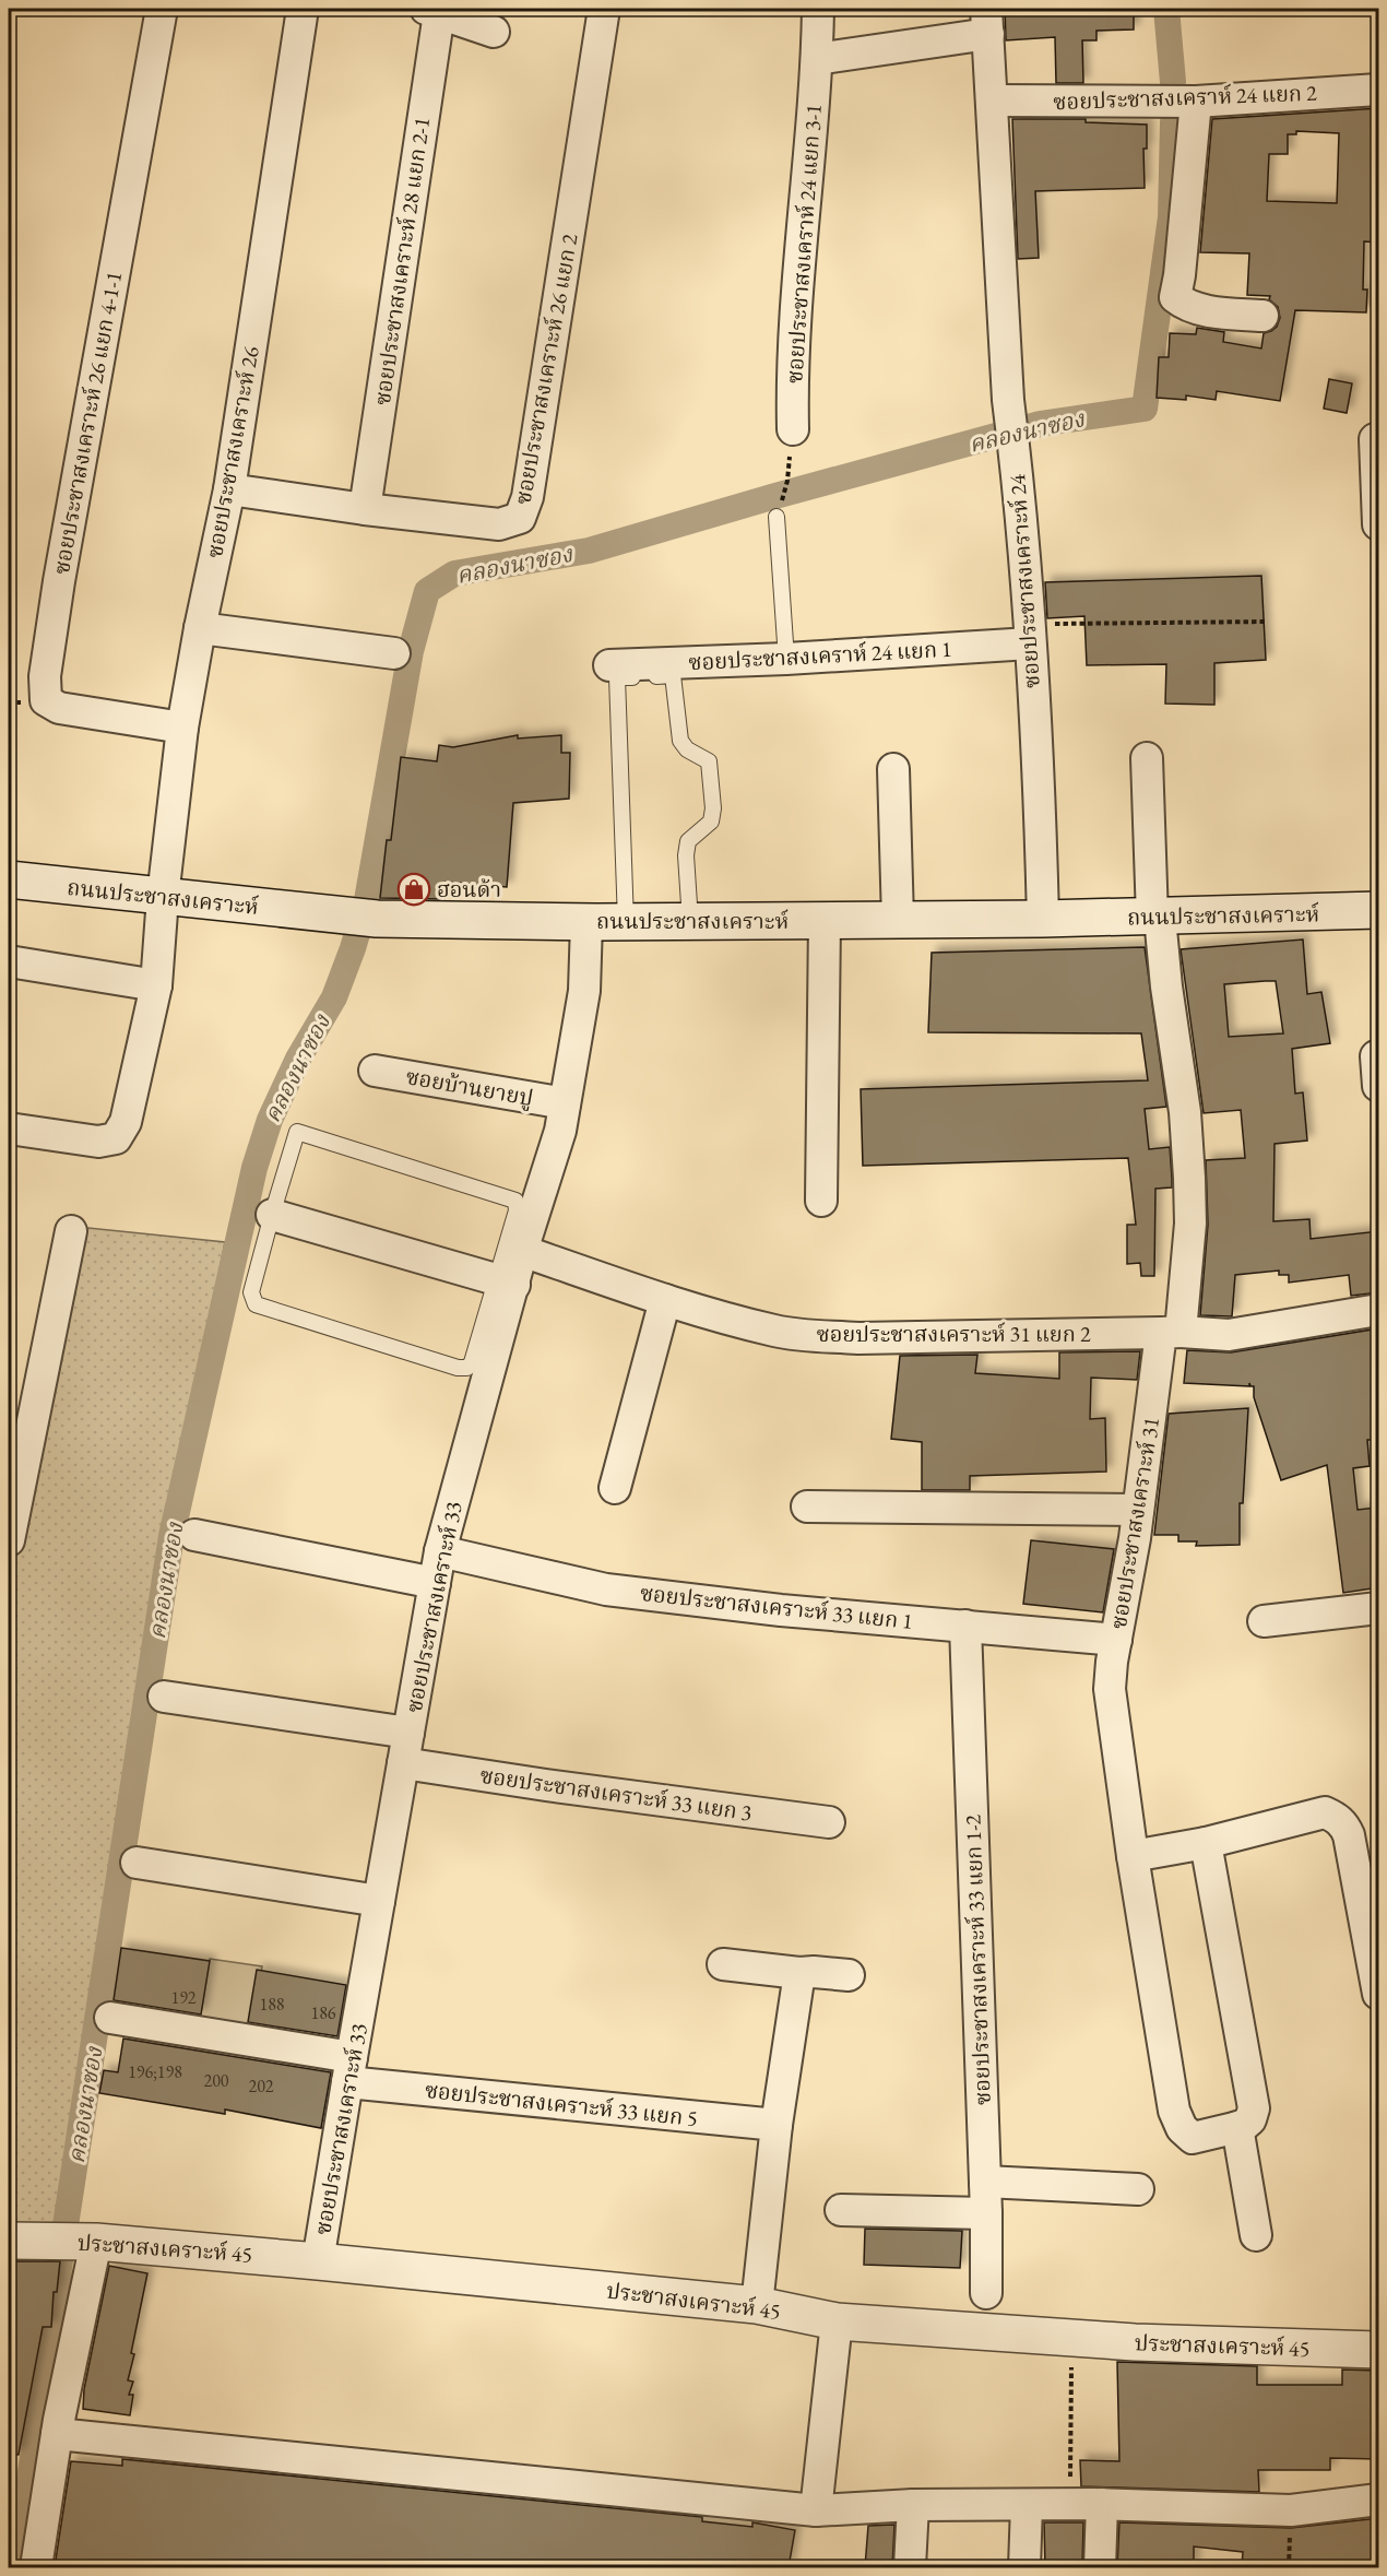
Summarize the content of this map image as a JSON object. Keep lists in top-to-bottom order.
{
  "streets": {
    "main road": ["ถนนประชาสงเคราะห์", "ประชาสงเคราะห์ 45"],
    "street": [
      "ซอยประชาสงเคราห์ 24 แยก 2",
      "ซอยประชาสงเคราห์ 24 แยก 3-1",
      "ซอยประชาสงเคราะห์ 28 แยก 2-1",
      "ซอยประชาสงเคราะห์ 26 แยก 2",
      "ซอยประชาสงเคราะห์ 26 แยก 4-1-1",
      "ซอยประชาสงเคราะห์ 26",
      "ซอยประชาสงเคราะห์ 24",
      "ซอยประชาสงเคราห์ 24 แยก 1",
      "ซอยบ้านยายปู",
      "ซอยประชาสงเคราะห์ 31 แยก 2",
      "ซอยประชาสงเคราะห์ 31",
      "ซอยประชาสงเคราะห์ 33",
      "ซอยประชาสงเคราะห์ 33 แยก 1",
      "ซอยประชาสงเคราะห์ 33 แยก 3",
      "ซอยประชาสงเคราะห์ 33 แยก 1-2",
      "ซอยประชาสงเคราะห์ 33 แยก 5"
    ]
  },
  "crossings": [
    ["ซอยประชาสงเคราห์ 24 แยก 2", "ซอยประชาสงเคราะห์ 24"],
    ["ซอยประชาสงเคราะห์ 28 แยก 2-1", "ซอยประชาสงเคราะห์ 26 แยก 2"],
    ["ซอยประชาสงเคราะห์ 26 แยก 2", "ซอยประชาสงเคราะห์ 26"],
    ["ซอยประชาสงเคราะห์ 26 แยก 4-1-1", "ซอยประชาสงเคราะห์ 26"],
    ["ซอยประชาสงเคราะห์ 26", "ถนนประชาสงเคราะห์"],
    ["ซอยประชาสงเคราะห์ 24", "ซอยประชาสงเคราห์ 24 แยก 1"],
    ["ซอยประชาสงเคราะห์ 24", "ถนนประชาสงเคราะห์"],
    ["ถนนประชาสงเคราะห์", "ซอยประชาสงเคราะห์ 31"],
    ["ถนนประชาสงเคราะห์", "ซอยประชาสงเคราะห์ 33"],
    ["ซอยบ้านยายปู", "ซอยประชาสงเคราะห์ 33"],
    ["ซอยประชาสงเคราะห์ 31 แยก 2", "ซอยประชาสงเคราะห์ 31"],
    ["ซอยประชาสงเคราะห์ 31 แยก 2", "ซอยประชาสงเคราะห์ 33"],
    ["ซอยประชาสงเคราะห์ 31", "ซอยประชาสงเคราะห์ 33 แยก 1"],
    ["ซอยประชาสงเคราะห์ 33", "ซอยประชาสงเคราะห์ 33 แยก 1"],
    ["ซอยประชาสงเคราะห์ 33", "ซอยประชาสงเคราะห์ 33 แยก 3"],
    ["ซอยประชาสงเคราะห์ 33", "ซอยประชาสงเคราะห์ 33 แยก 5"],
    ["ซอยประชาสงเคราะห์ 33", "ประชาสงเคราะห์ 45"],
    ["ซอยประชาสงเคราะห์ 33 แยก 1", "ซอยประชาสงเคราะห์ 33 แยก 1-2"]
  ],
  "water": ["คลองนาซอง"],
  "places": {
    "shop": ["ฮอนด้า"]
  },
  "house_numbers": [
    "192",
    "188",
    "186",
    "196;198",
    "200",
    "202"
  ]
}
